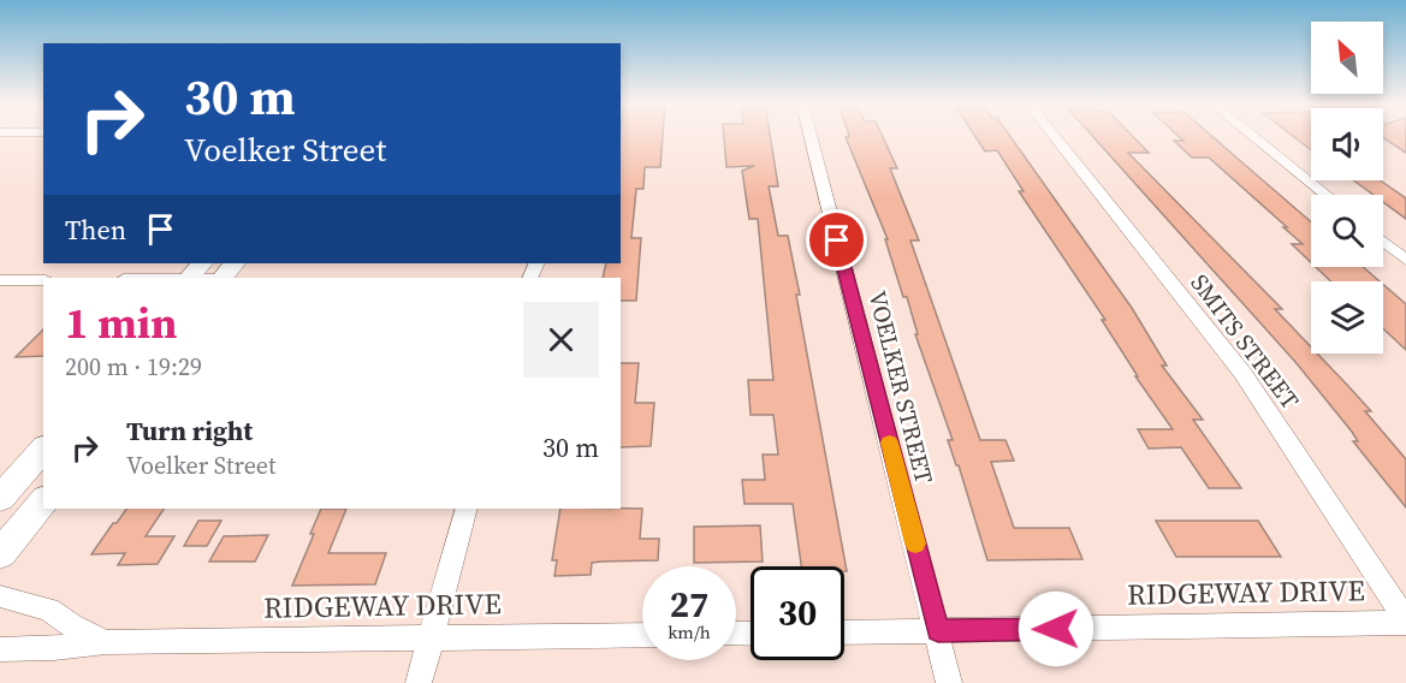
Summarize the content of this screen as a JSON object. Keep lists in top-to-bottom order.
{
  "streets": {
    "street": ["SMITS STREET", "VOELKER STREET", "RIDGEWAY DRIVE"]
  },
  "crossings": [
    ["SMITS STREET", "RIDGEWAY DRIVE"],
    ["VOELKER STREET", "RIDGEWAY DRIVE"]
  ],
  "north": "top left",
  "page": {
    "turn": ["30 m", "Voelker Street"],
    "then": "Then",
    "heading": ["1 min", "200 m · 19:29"],
    "list": [
      {
        "name": "Turn right",
        "note": "Voelker Street",
        "value": "30 m"
      }
    ],
    "speed": "27 km/h",
    "limit": "30"
  }
}
